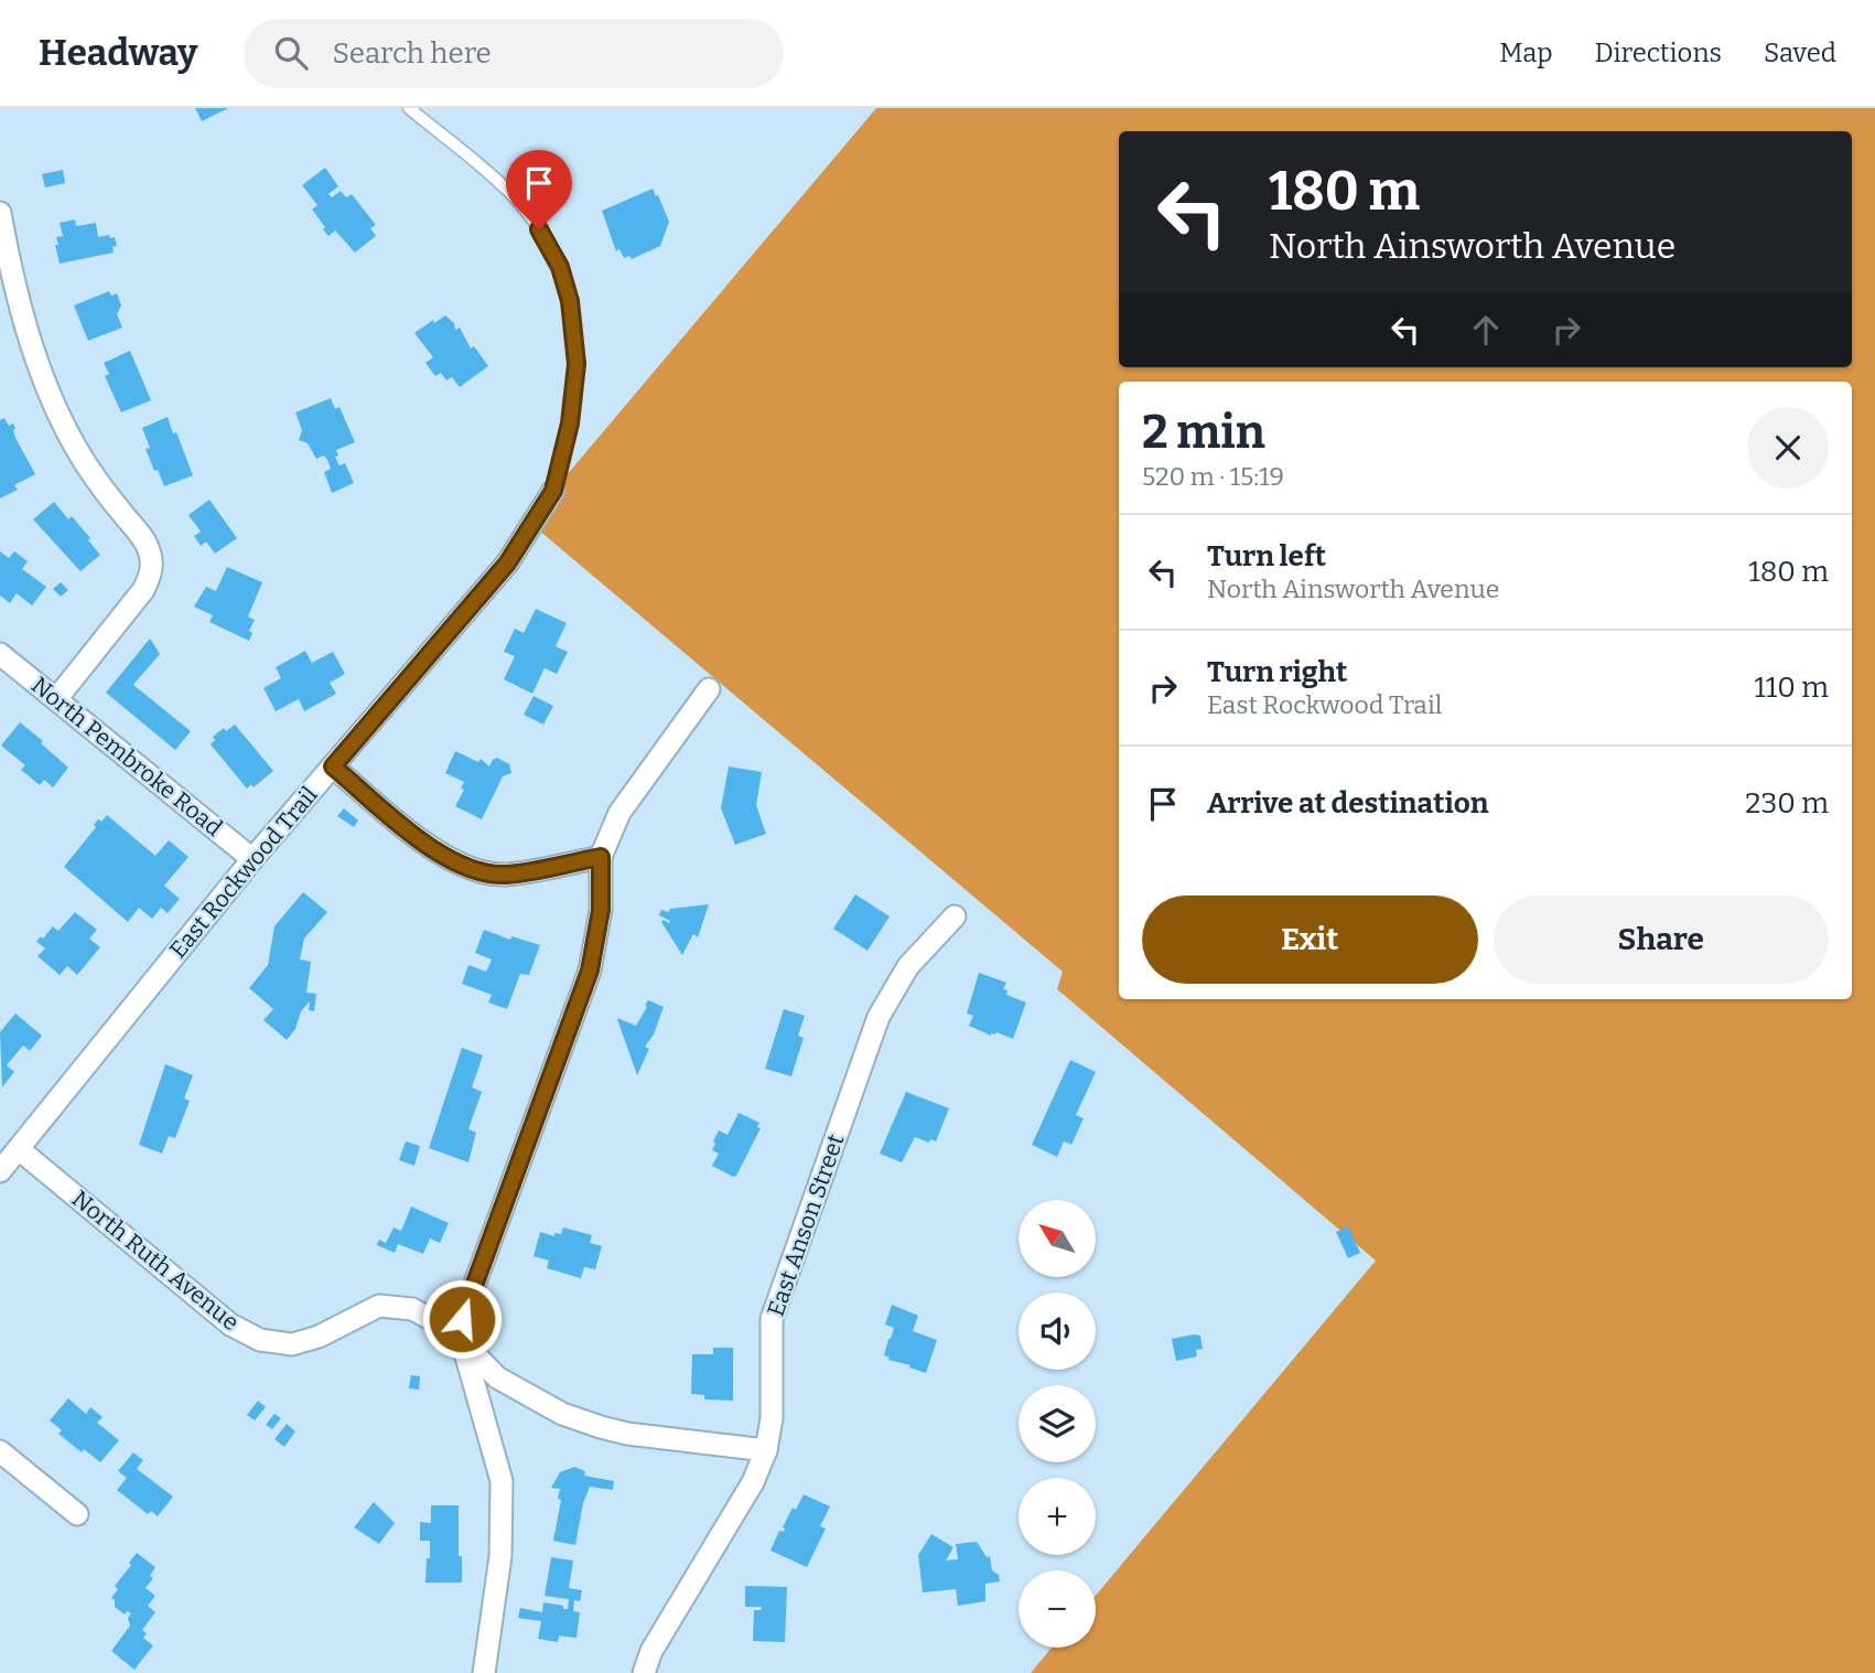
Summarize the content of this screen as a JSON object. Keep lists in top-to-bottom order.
{
  "streets": {
    "street": [
      "North Pembroke Road",
      "East Rockwood Trail",
      "East Anson Street",
      "North Ruth Avenue"
    ]
  },
  "crossings": [
    ["North Pembroke Road", "East Rockwood Trail"],
    ["East Rockwood Trail", "North Ruth Avenue"],
    ["East Anson Street", "North Ruth Avenue"]
  ],
  "north": "top left",
  "page": {
    "header": "Headway",
    "search": "Search here",
    "nav": ["Map", "Directions", "Saved"],
    "turn": ["180 m", "North Ainsworth Avenue"],
    "heading": ["2 min", "520 m · 15:19"],
    "list": [
      {
        "name": "Turn left",
        "note": "North Ainsworth Avenue",
        "value": "180 m"
      },
      {
        "name": "Turn right",
        "note": "East Rockwood Trail",
        "value": "110 m"
      },
      {
        "name": "Arrive at destination",
        "value": "230 m"
      }
    ],
    "buttons": ["Exit", "Share"],
    "map_buttons": ["+", "−"]
  }
}
